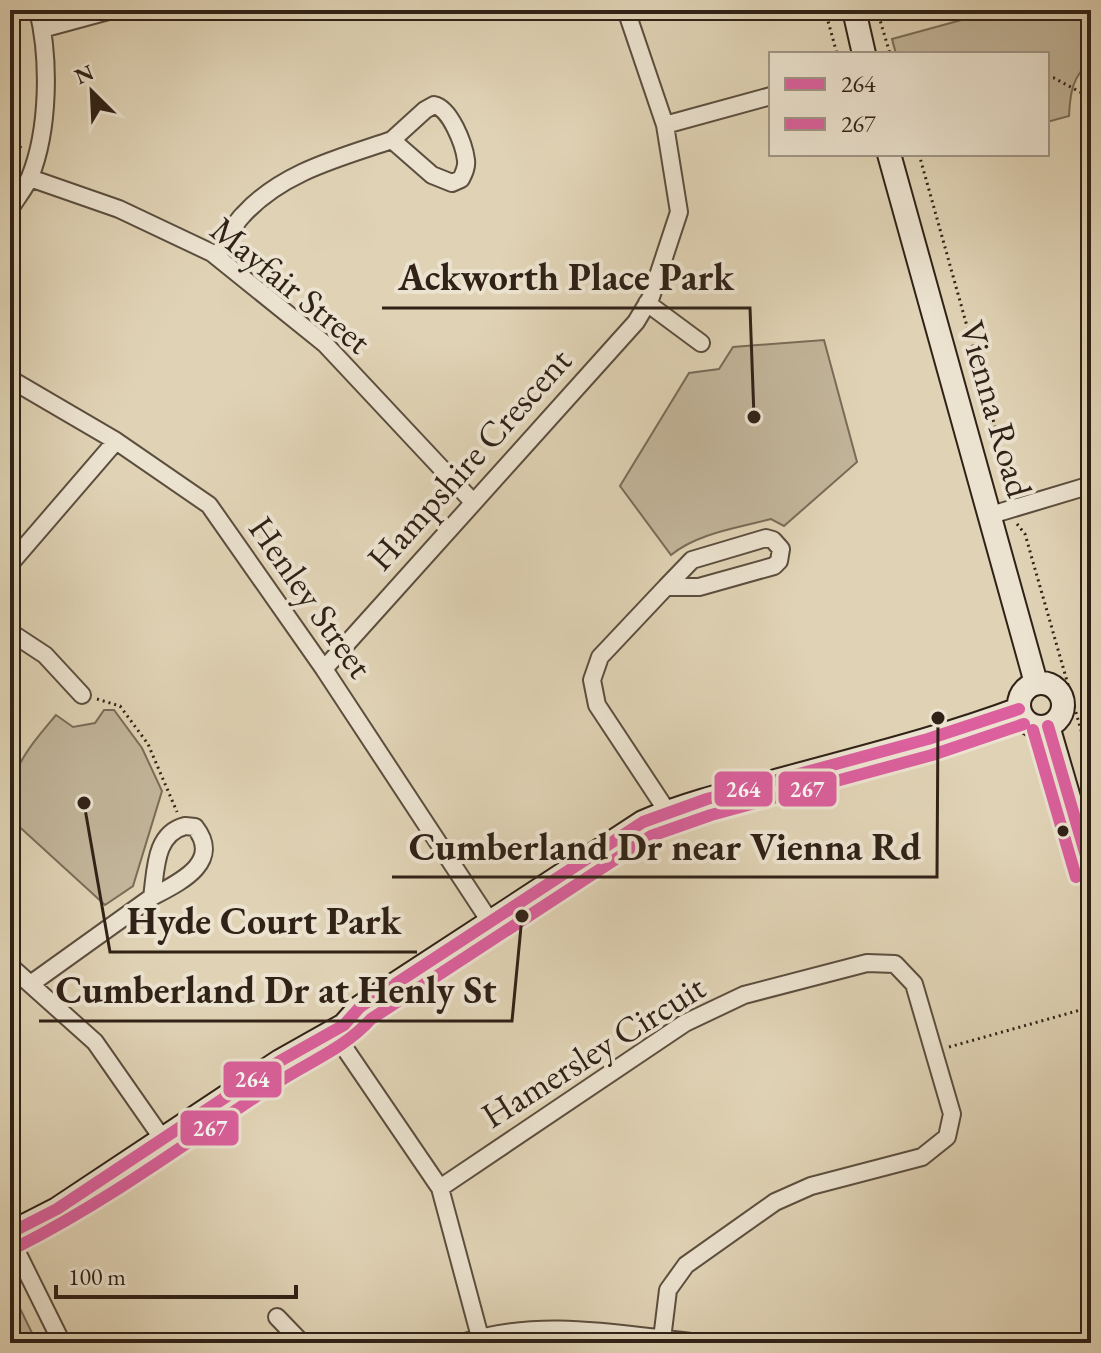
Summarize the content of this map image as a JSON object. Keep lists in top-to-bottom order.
{
  "streets": {
    "street": [
      "Mayfair Street",
      "Vienna Road",
      "Hampshire Crescent",
      "Henley Street",
      "Hamersley Circuit"
    ]
  },
  "crossings": [
    ["Mayfair Street", "Hampshire Crescent"],
    ["Hampshire Crescent", "Henley Street"]
  ],
  "places": [
    "Ackworth Place Park",
    "Cumberland Dr near Vienna Rd",
    "Hyde Court Park",
    "Cumberland Dr at Henly St"
  ],
  "lines": ["transit line 264", "transit line 267"],
  "legend": ["264", "267"],
  "scale_bar": "100 m",
  "north": "top left"
}
